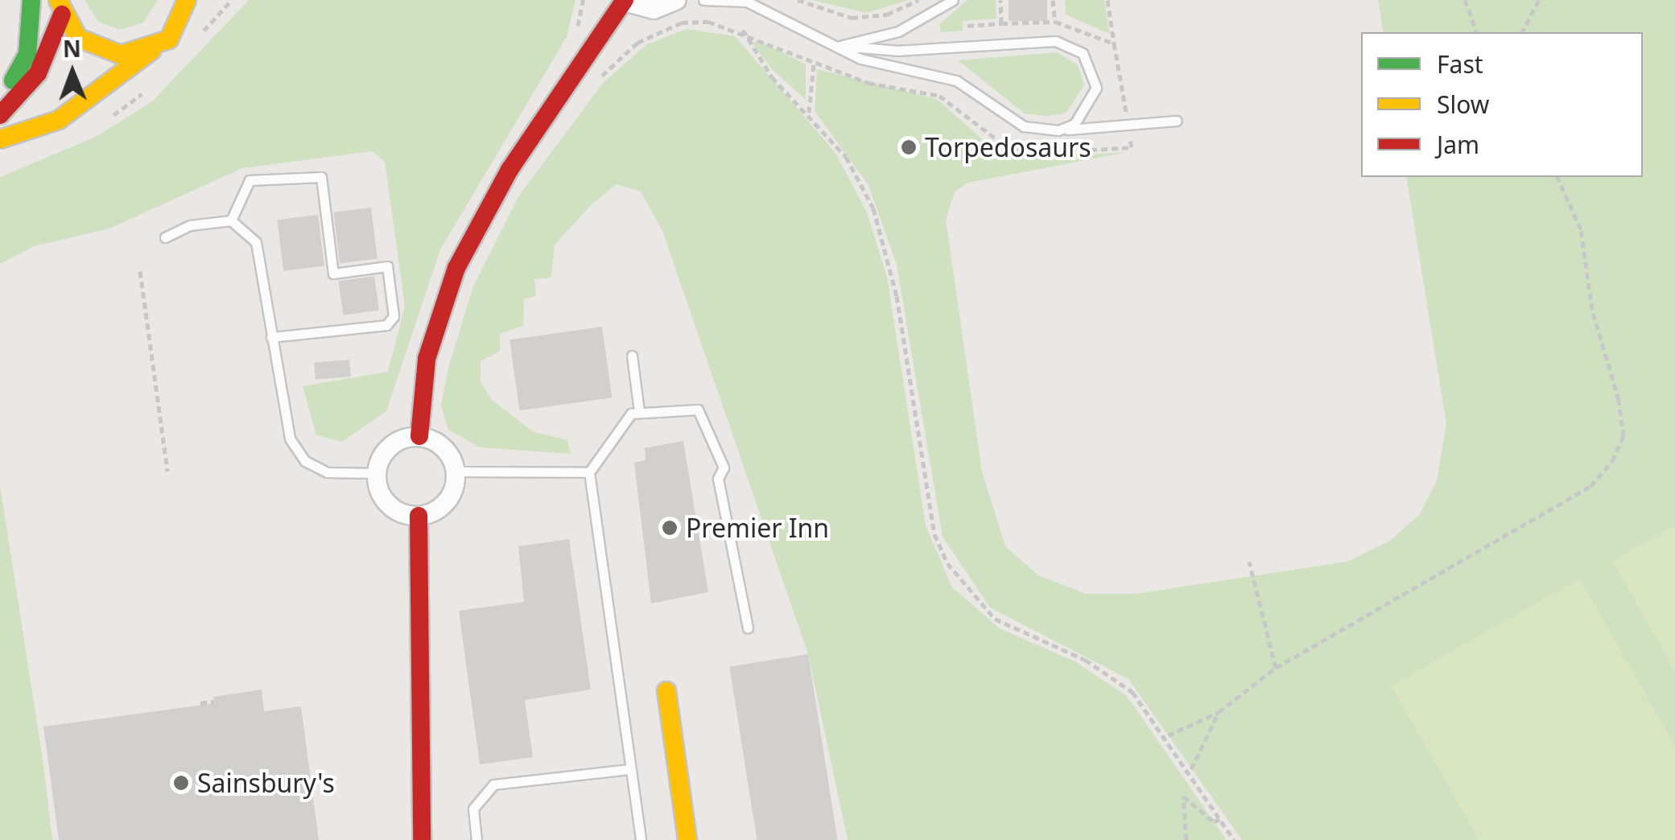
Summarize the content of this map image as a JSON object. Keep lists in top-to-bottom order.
{
  "places": ["Torpedosaurs", "Premier Inn", "Sainsbury's"],
  "legend": ["Fast", "Slow", "Jam"],
  "north": "top"
}
